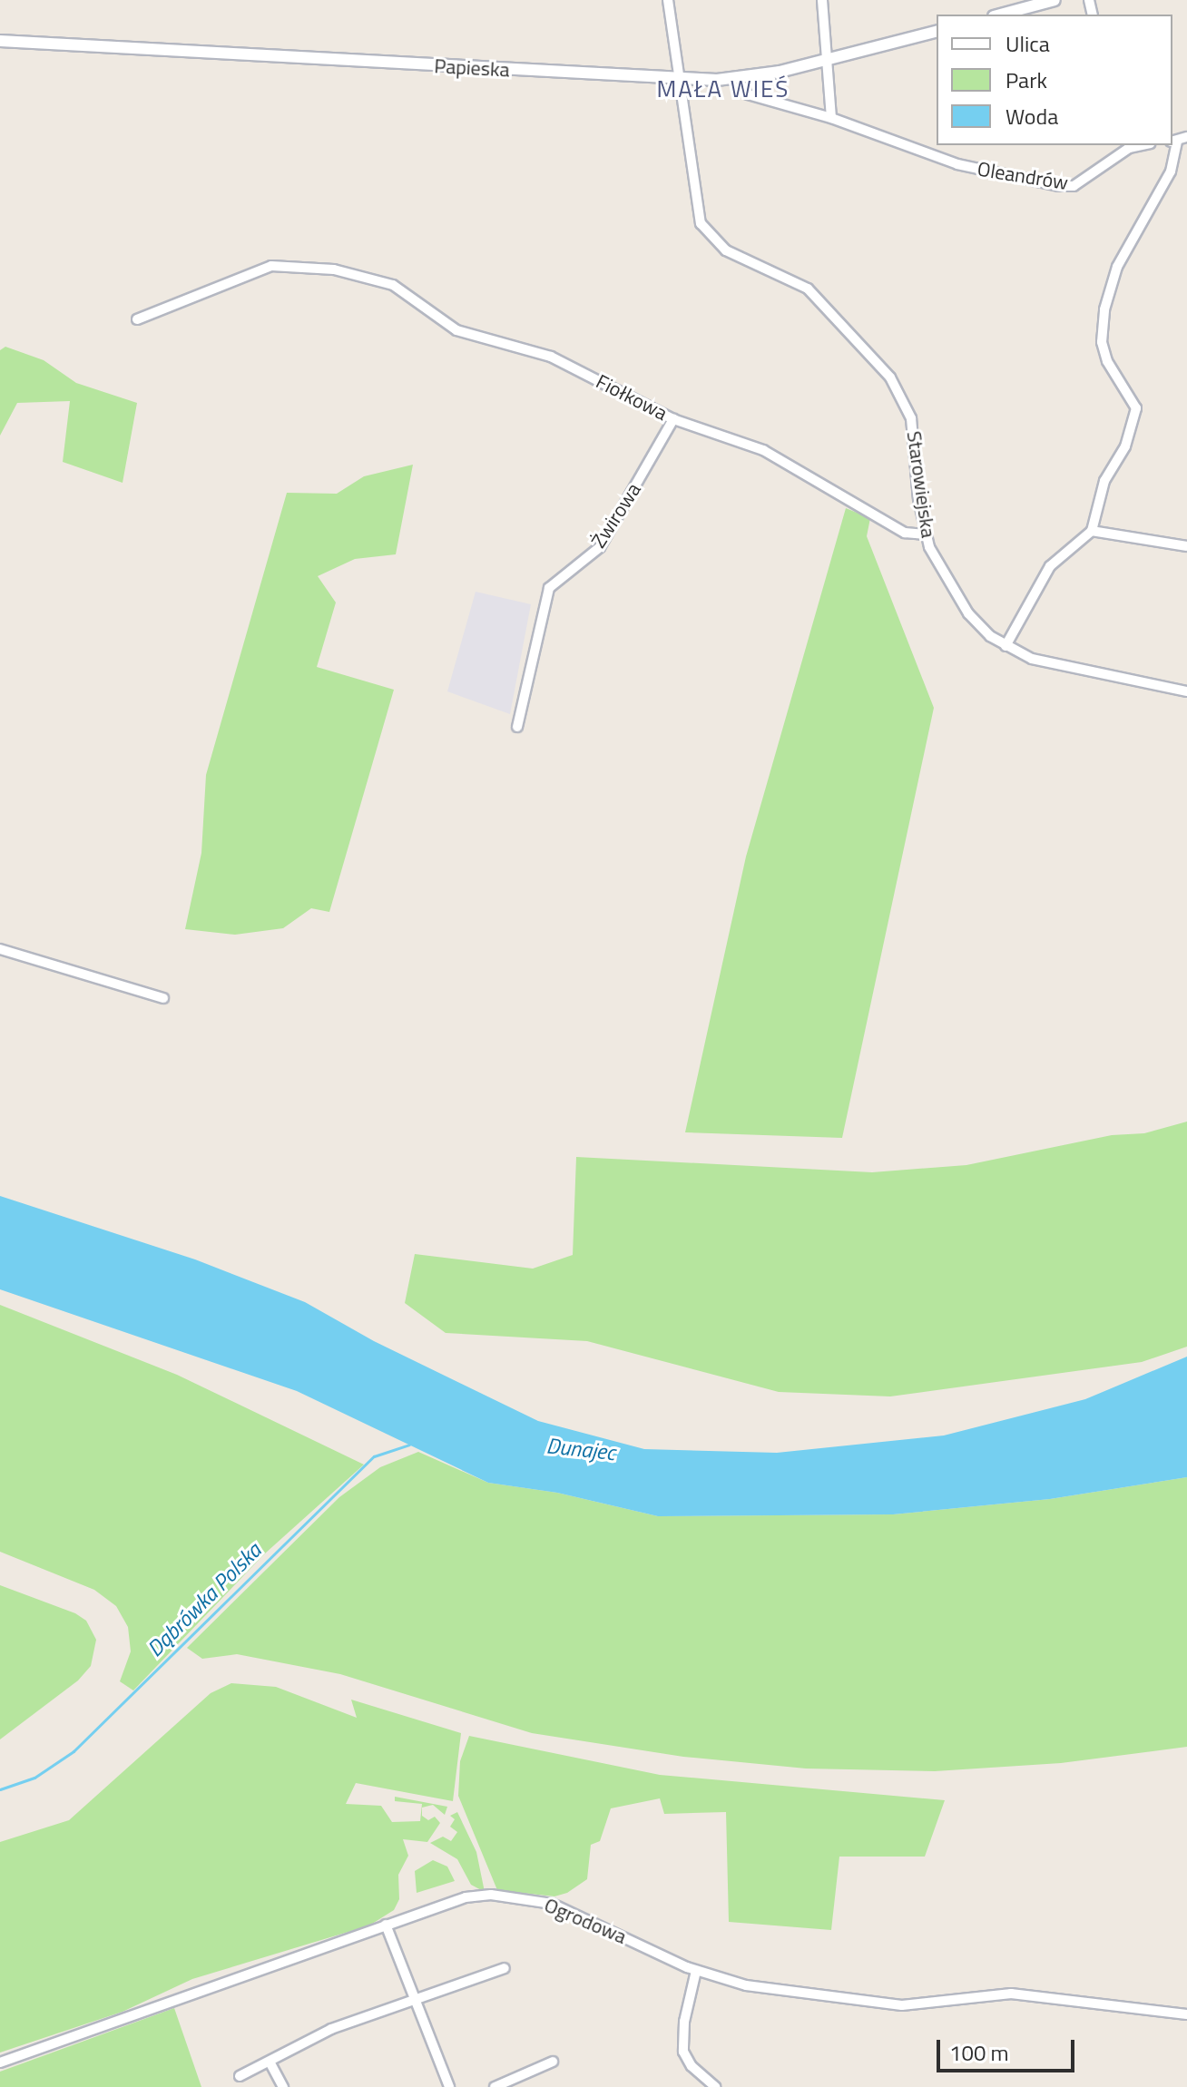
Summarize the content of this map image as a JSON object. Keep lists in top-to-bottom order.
{
  "streets": {
    "street": [
      "Papieska",
      "Oleandrów",
      "Fiołkowa",
      "Starowiejska",
      "Żwirowa",
      "Ogrodowa"
    ]
  },
  "crossings": [
    ["Papieska", "Starowiejska"],
    ["Fiołkowa", "Starowiejska"],
    ["Fiołkowa", "Żwirowa"]
  ],
  "districts": ["MAŁA WIEŚ"],
  "water": ["Dunajec", "Dąbrówka Polska"],
  "legend": ["Ulica", "Park", "Woda"],
  "scale_bar": "100 m"
}
